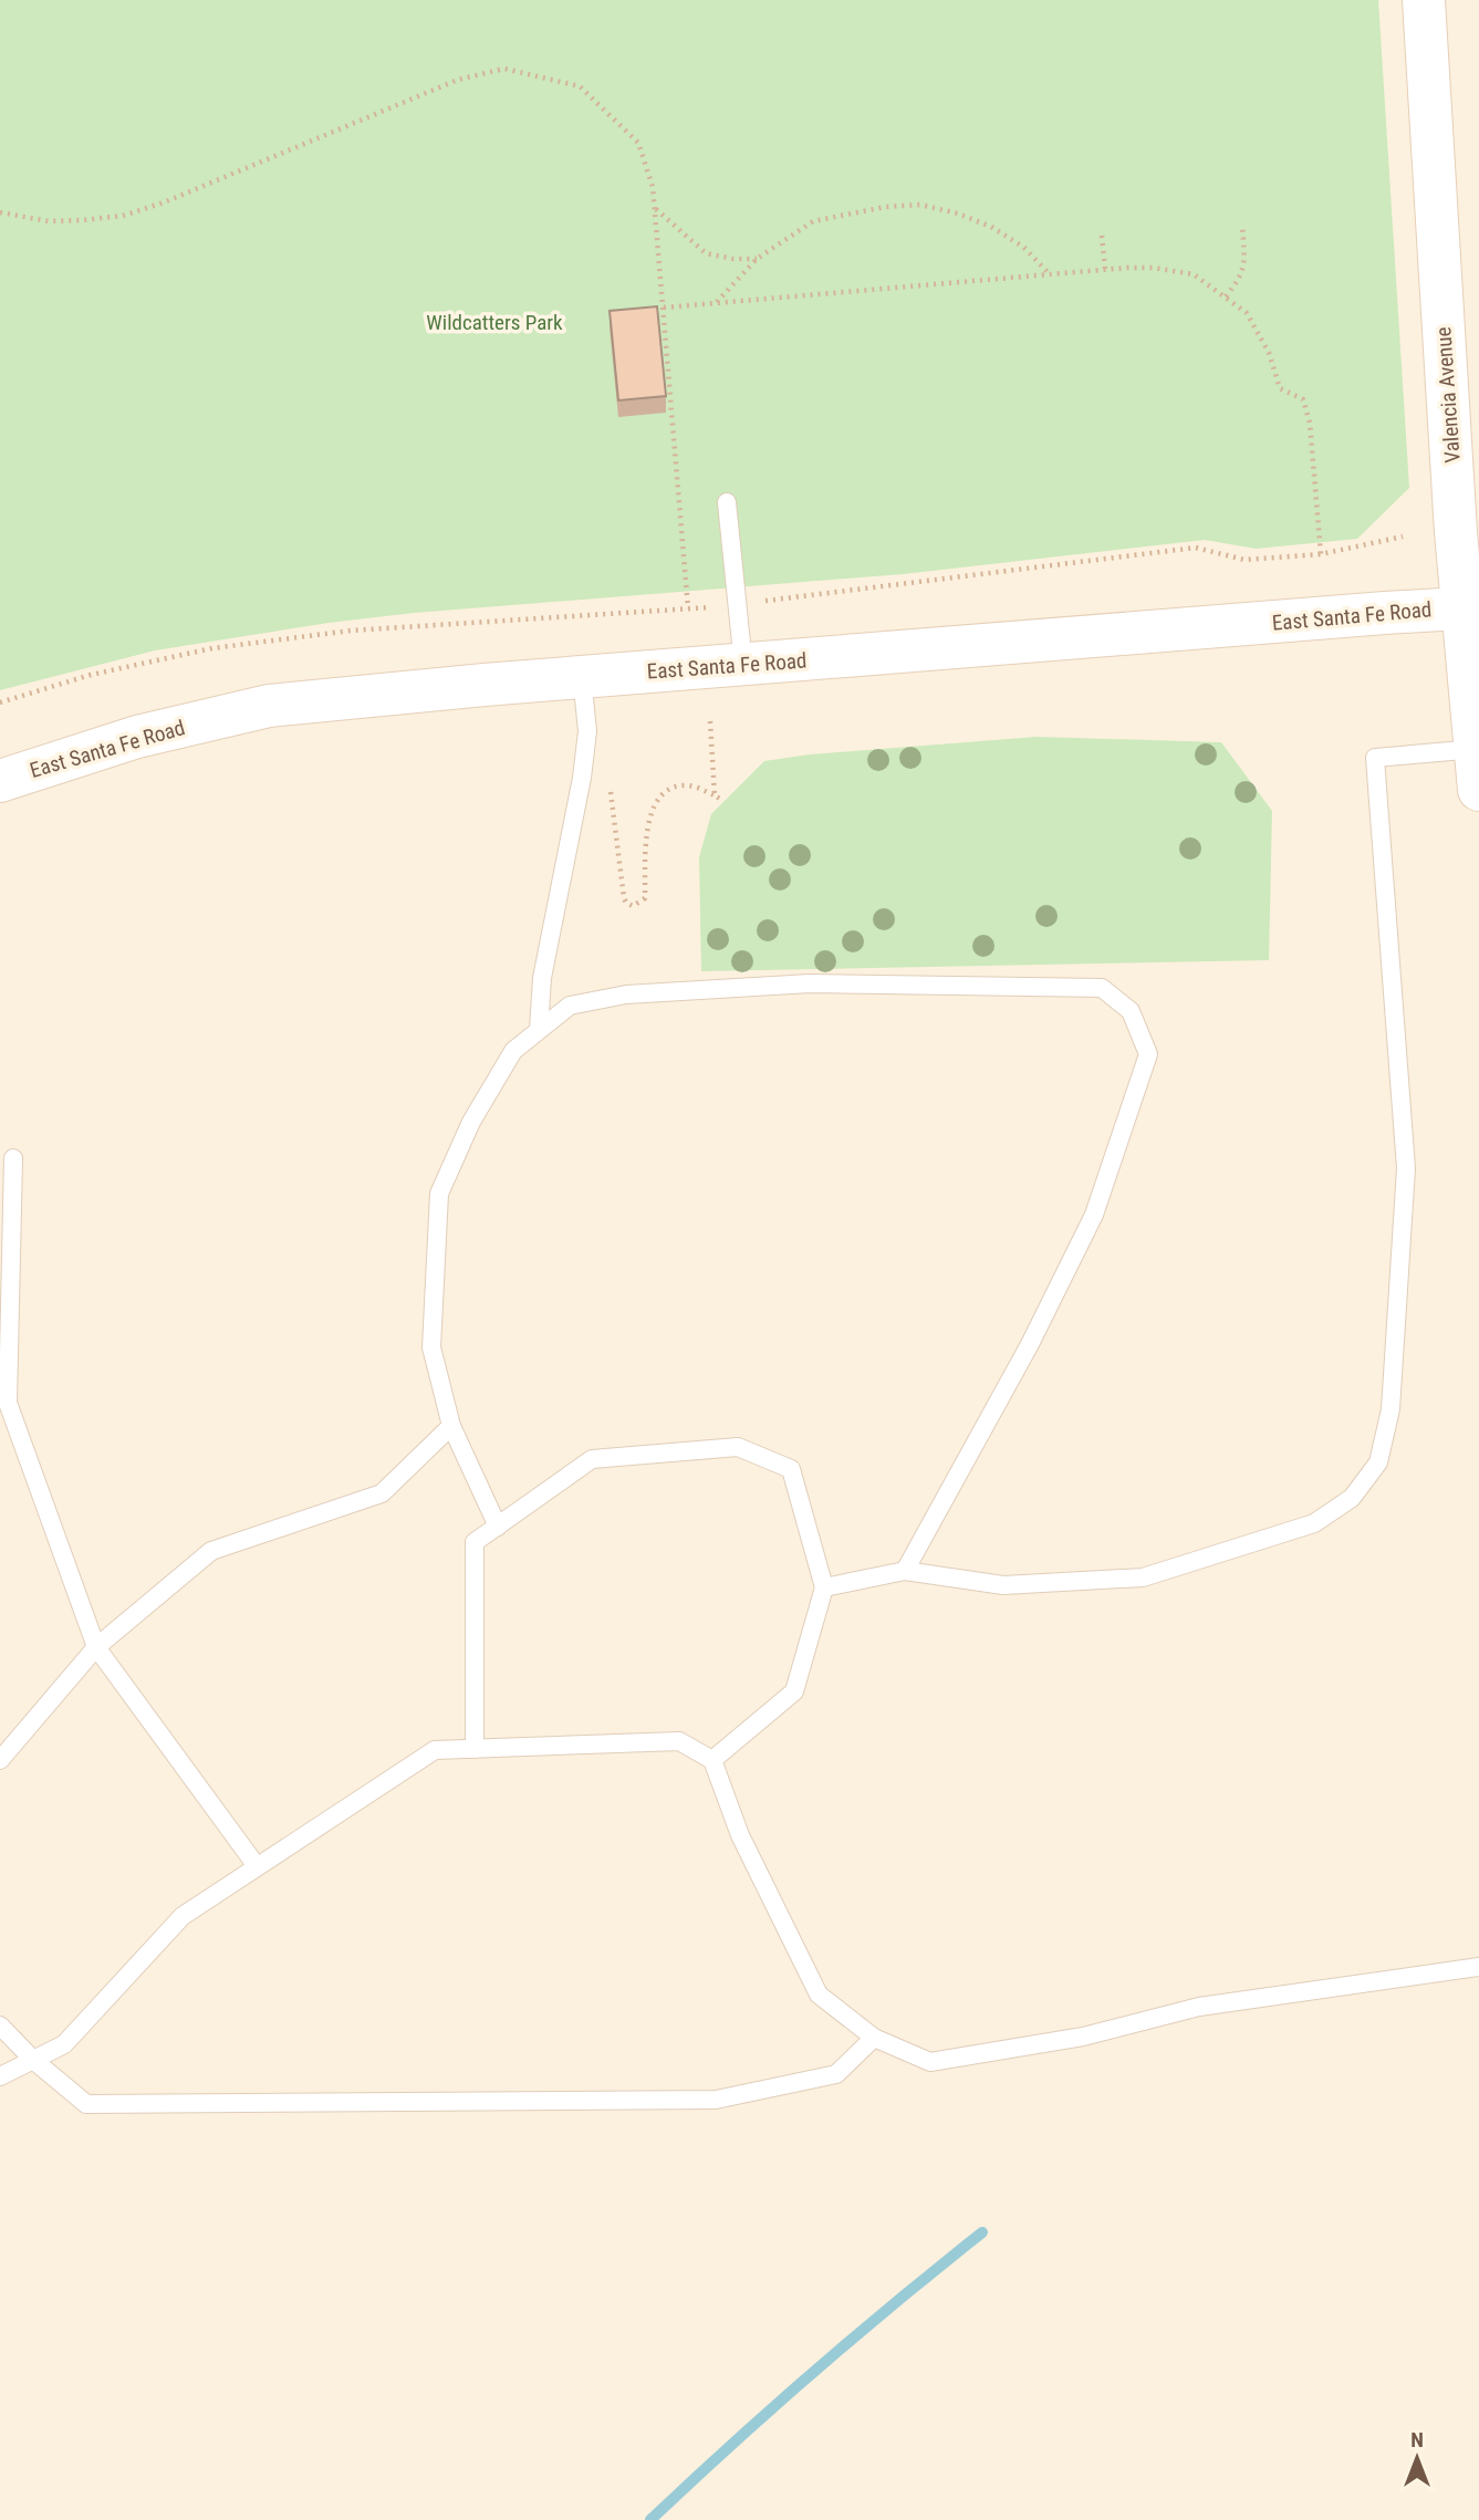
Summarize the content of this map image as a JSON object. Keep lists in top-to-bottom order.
{
  "streets": {
    "street": ["Valencia Avenue", "East Santa Fe Road"]
  },
  "crossings": [
    ["Valencia Avenue", "East Santa Fe Road"]
  ],
  "parks": ["Wildcatters Park"],
  "north": "top"
}
